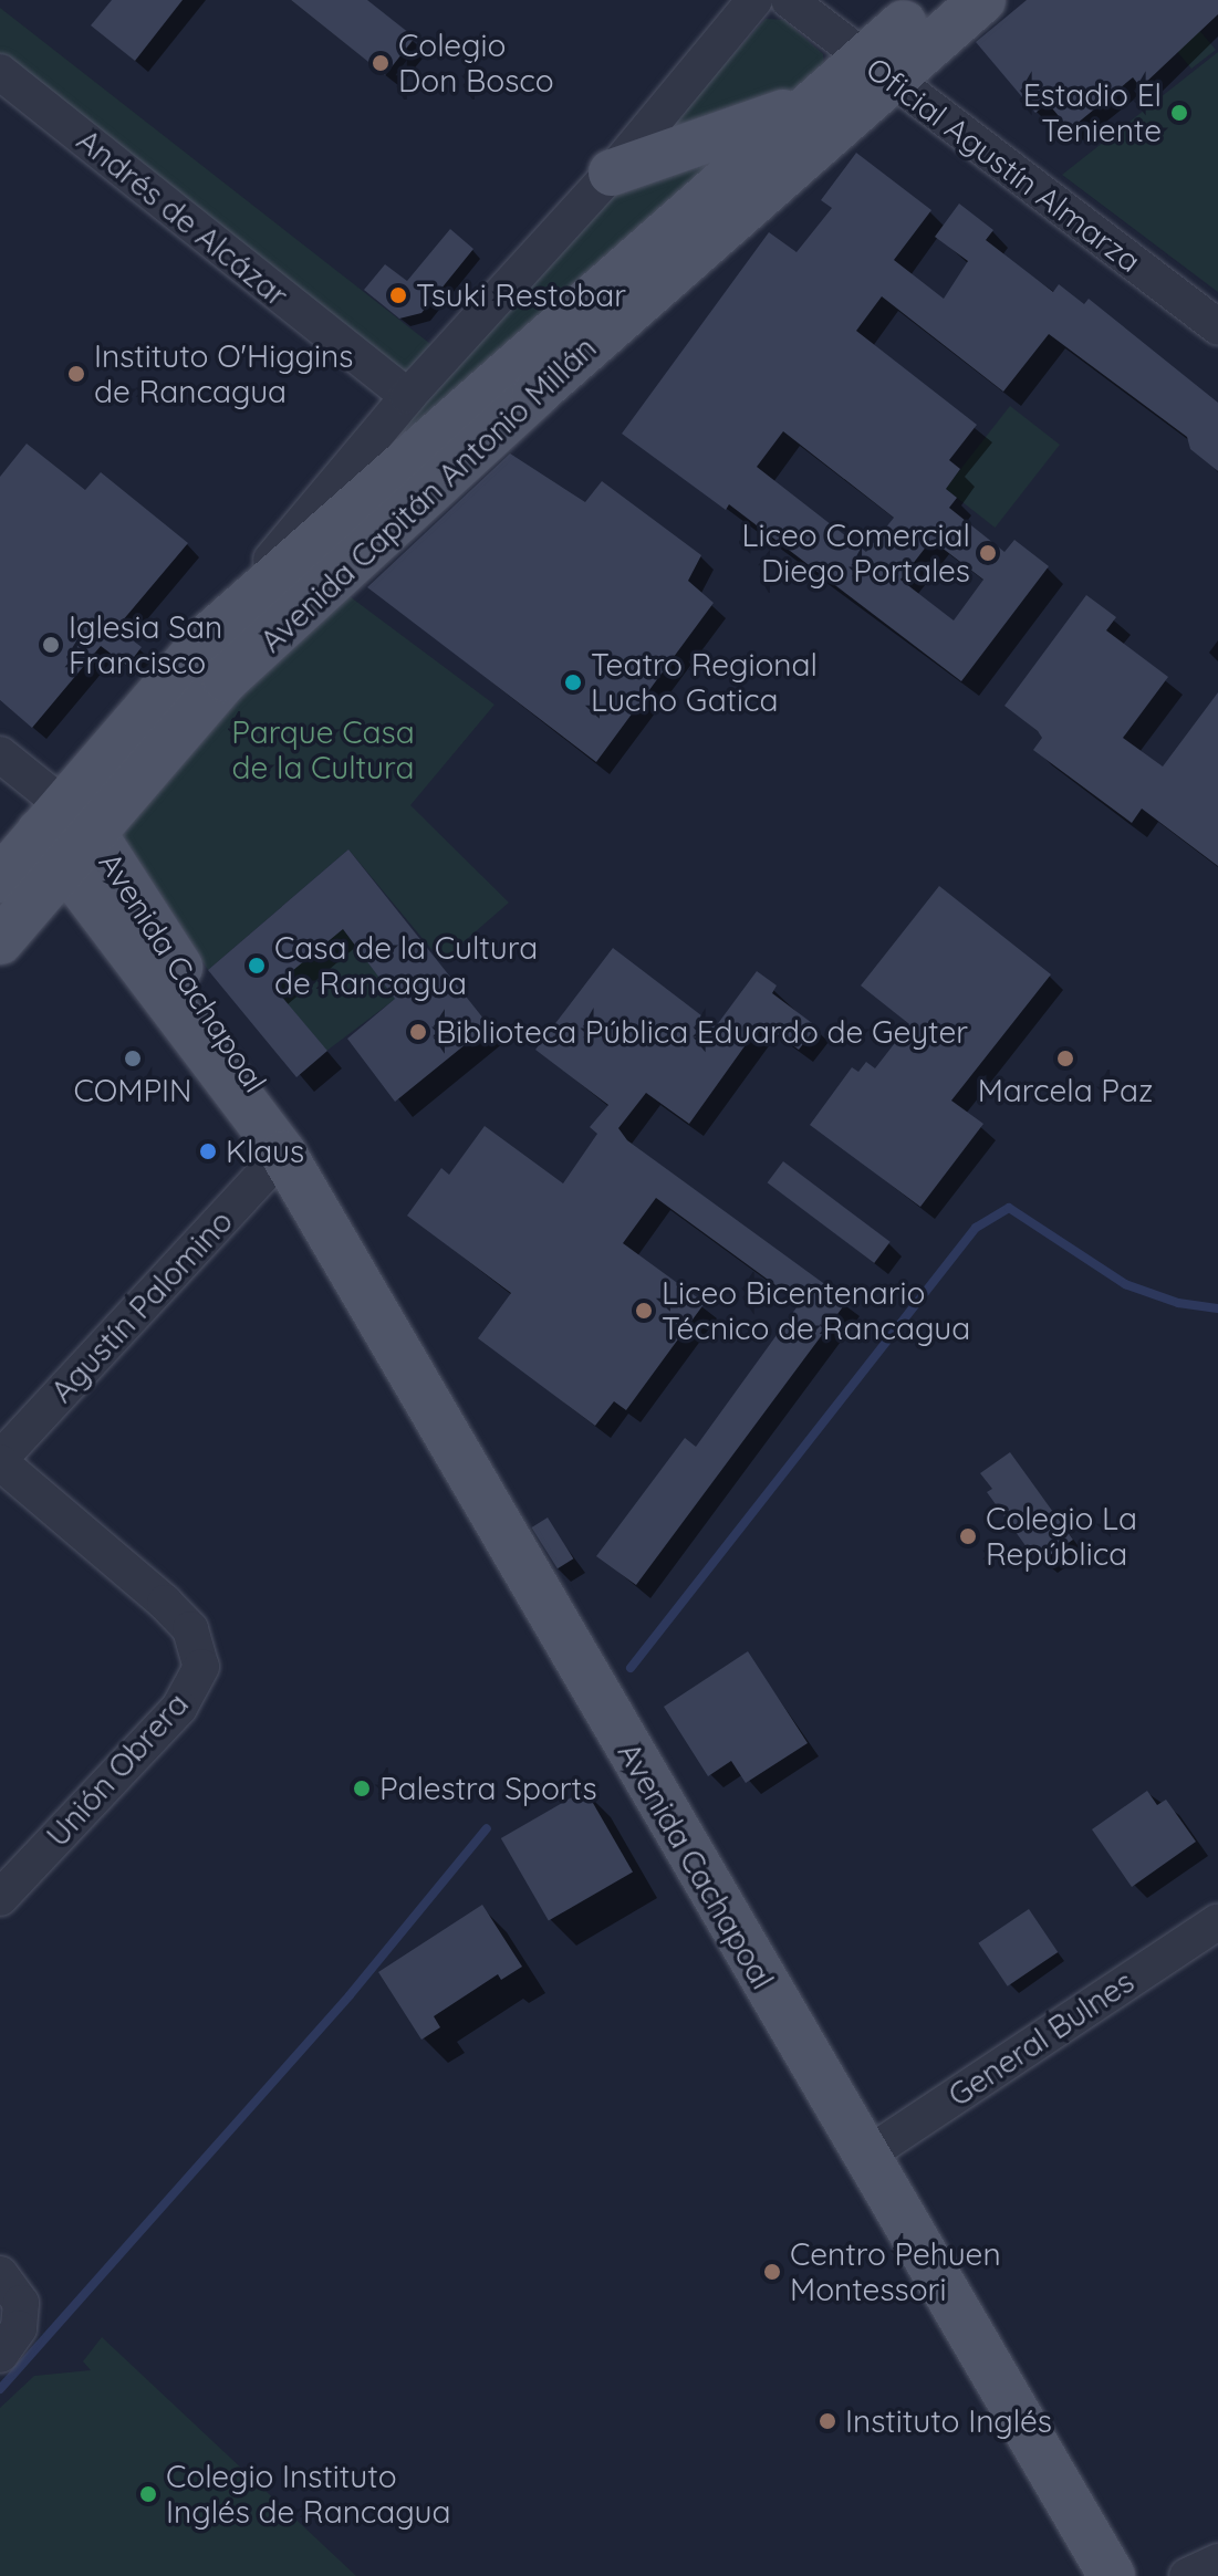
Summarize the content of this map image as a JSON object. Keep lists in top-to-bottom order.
{
  "streets": {
    "main road": ["Avenida Capitán Antonio Millán", "Avenida Cachapoal"],
    "street": [
      "Oficial Agustín Almarza",
      "Andrés de Alcázar",
      "Agustín Palomino",
      "Unión Obrera",
      "General Bulnes"
    ]
  },
  "crossings": [
    ["Oficial Agustín Almarza", "Avenida Capitán Antonio Millán"],
    ["Andrés de Alcázar", "Avenida Capitán Antonio Millán"],
    ["Avenida Capitán Antonio Millán", "Avenida Cachapoal"],
    ["Avenida Cachapoal", "Agustín Palomino"],
    ["Avenida Cachapoal", "General Bulnes"],
    ["Agustín Palomino", "Unión Obrera"]
  ],
  "parks": ["Parque Casa de la Cultura"],
  "places": [
    "Colegio Don Bosco",
    "Estadio El Teniente",
    "Tsuki Restobar",
    "Instituto O'Higgins de Rancagua",
    "Liceo Comercial Diego Portales",
    "Iglesia San Francisco",
    "Teatro Regional Lucho Gatica",
    "Casa de la Cultura de Rancagua",
    "Biblioteca Pública Eduardo de Geyter",
    "COMPIN",
    "Marcela Paz",
    "Klaus",
    "Liceo Bicentenario Técnico de Rancagua",
    "Colegio La República",
    "Palestra Sports",
    "Centro Pehuen Montessori",
    "Instituto Inglés",
    "Colegio Instituto Inglés de Rancagua"
  ]
}
